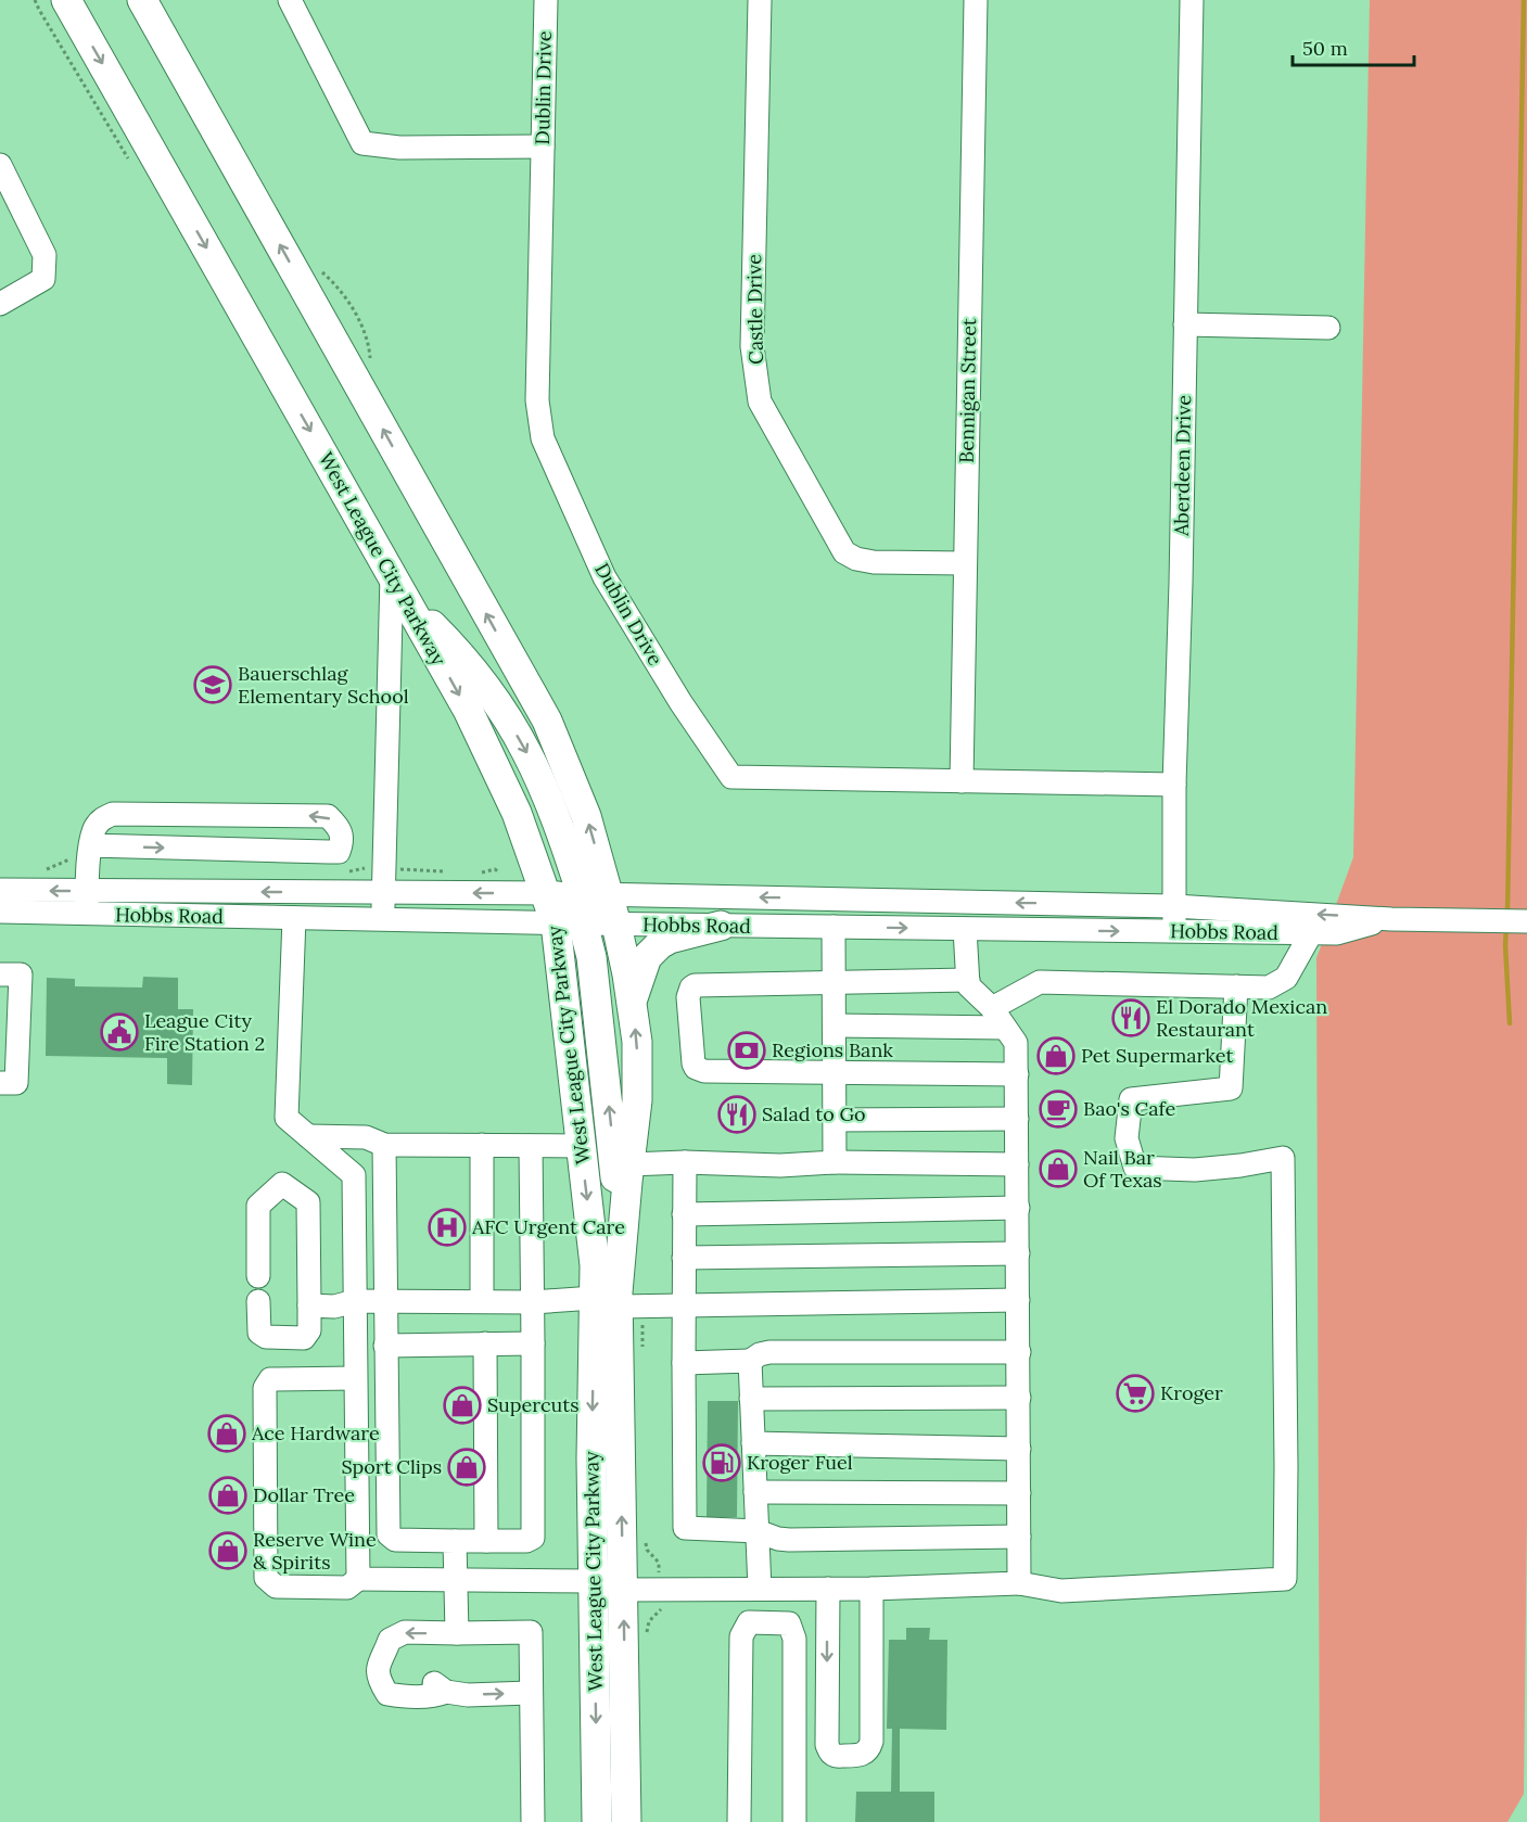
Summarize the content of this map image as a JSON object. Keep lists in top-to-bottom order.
{
  "streets": {
    "main road": ["West League City Parkway"],
    "street": [
      "Dublin Drive",
      "Castle Drive",
      "Bennigan Street",
      "Aberdeen Drive",
      "Hobbs Road"
    ]
  },
  "crossings": [
    ["Dublin Drive", "Bennigan Street"],
    ["Dublin Drive", "Aberdeen Drive"],
    ["Castle Drive", "Bennigan Street"],
    ["Aberdeen Drive", "Hobbs Road"],
    ["West League City Parkway", "Hobbs Road"]
  ],
  "places": {
    "school or university": ["Bauerschlag Elementary School"],
    "restaurant": ["El Dorado Mexican Restaurant", "Salad to Go"],
    "public building": ["League City Fire Station 2"],
    "bank": ["Regions Bank"],
    "shop": [
      "Pet Supermarket",
      "Nail Bar Of Texas",
      "Supercuts",
      "Ace Hardware",
      "Sport Clips",
      "Dollar Tree",
      "Reserve Wine & Spirits"
    ],
    "cafe": ["Bao's Cafe"],
    "hospital": ["AFC Urgent Care"],
    "supermarket": ["Kroger"],
    "fuel station": ["Kroger Fuel"]
  },
  "scale_bar": "50 m"
}
